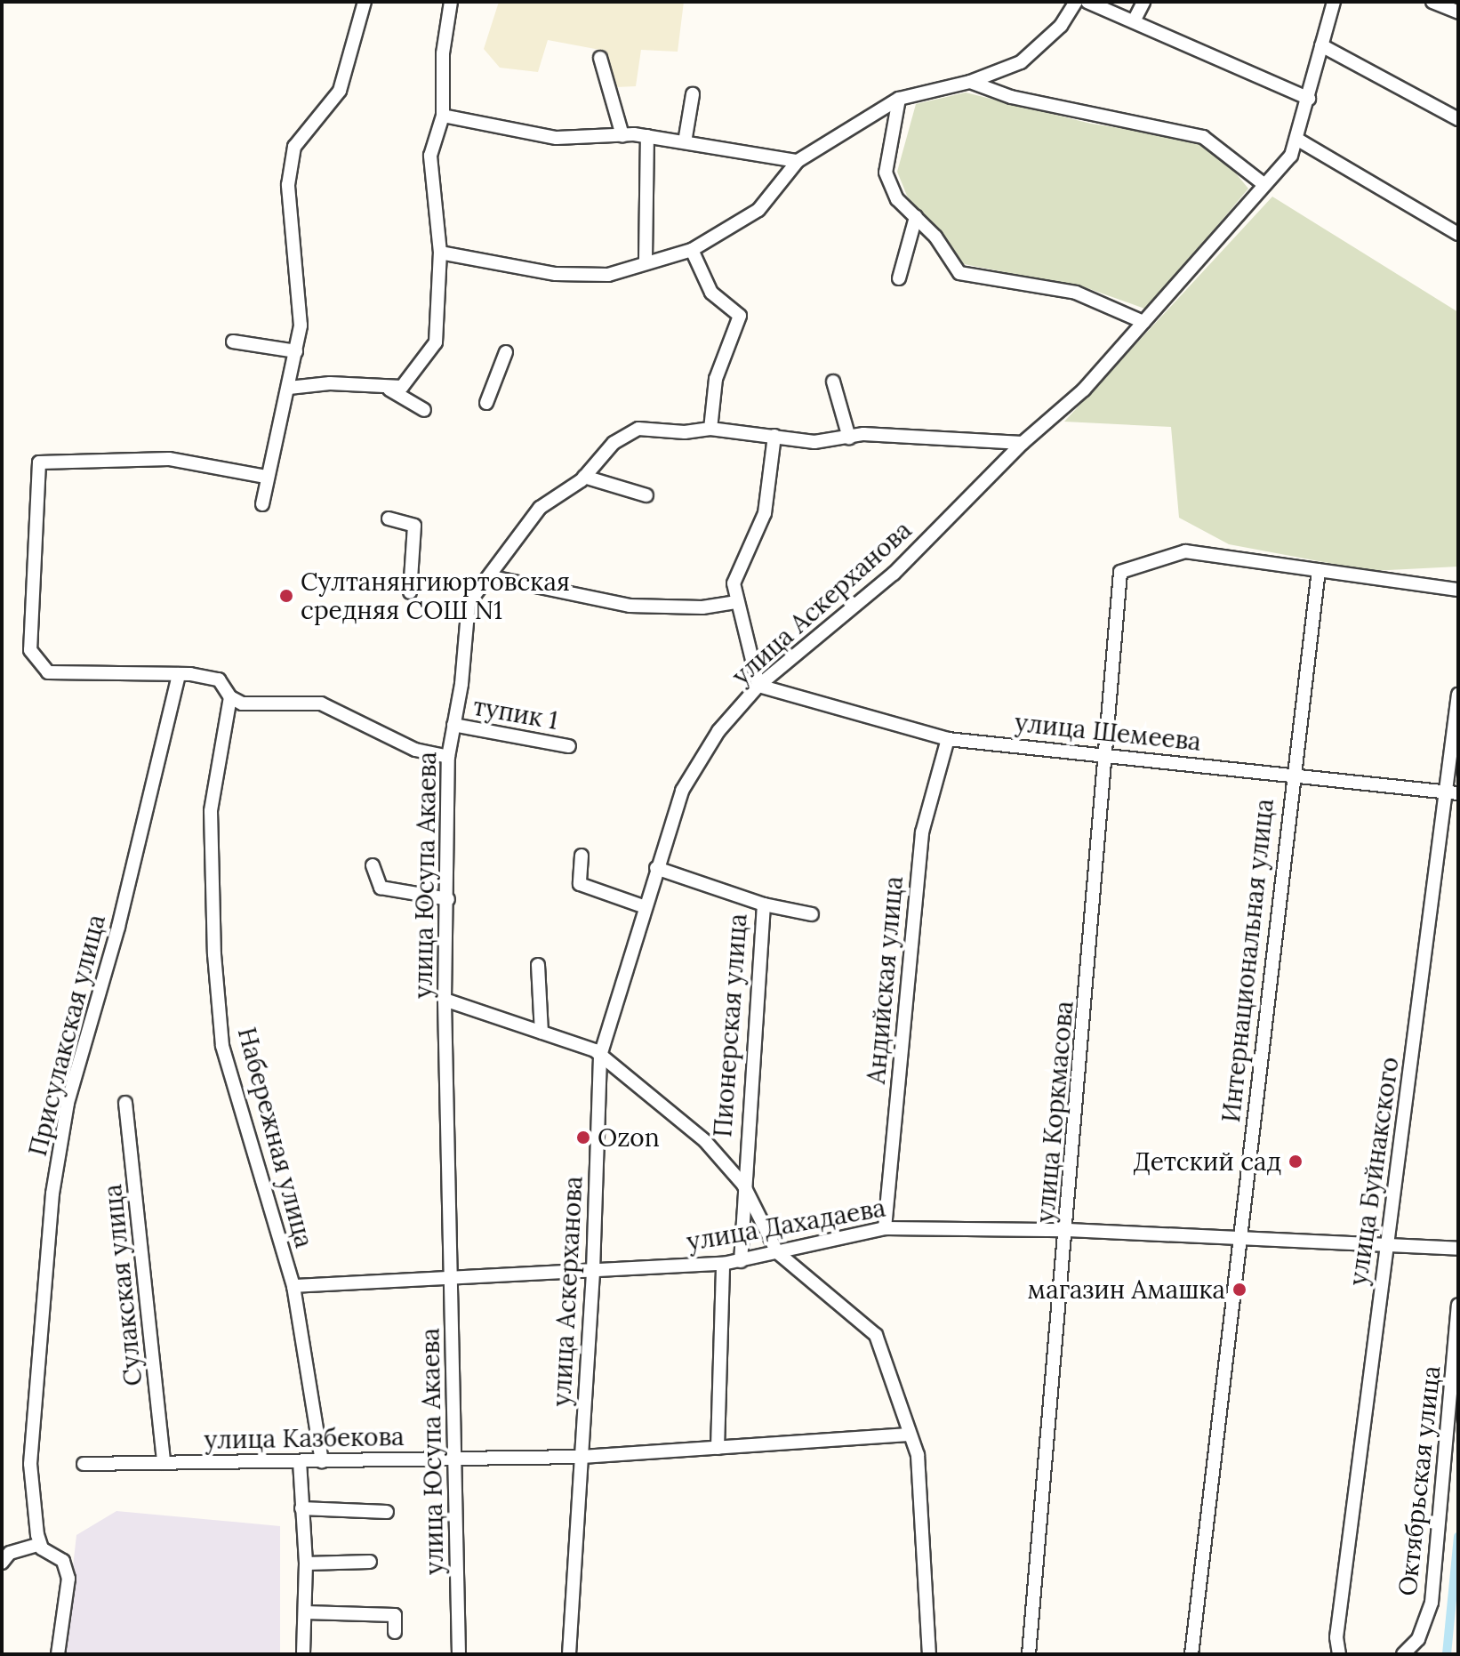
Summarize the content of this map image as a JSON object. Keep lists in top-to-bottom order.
{
  "streets": {
    "street": [
      "улица Аскерханова",
      "тупик 1",
      "улица Шемеева",
      "улица Юсупа Акаева",
      "Интернациональная улица",
      "Андийская улица",
      "Пионерская улица",
      "Присулакская улица",
      "улица Коркмасова",
      "Набережная улица",
      "улица Буйнакского",
      "улица Дахадаева",
      "Сулакская улица",
      "улица Казбекова",
      "Октябрьская улица"
    ]
  },
  "crossings": [
    ["улица Аскерханова", "улица Шемеева"],
    ["улица Аскерханова", "улица Юсупа Акаева"],
    ["улица Аскерханова", "Пионерская улица"],
    ["улица Аскерханова", "улица Дахадаева"],
    ["улица Аскерханова", "улица Казбекова"],
    ["тупик 1", "улица Юсупа Акаева"],
    ["улица Шемеева", "Интернациональная улица"],
    ["улица Шемеева", "Андийская улица"],
    ["улица Шемеева", "улица Коркмасова"],
    ["улица Шемеева", "улица Буйнакского"],
    ["улица Юсупа Акаева", "улица Дахадаева"],
    ["улица Юсупа Акаева", "улица Казбекова"],
    ["Интернациональная улица", "улица Коркмасова"],
    ["Интернациональная улица", "улица Дахадаева"],
    ["Андийская улица", "улица Дахадаева"],
    ["Пионерская улица", "улица Дахадаева"],
    ["улица Коркмасова", "улица Дахадаева"],
    ["Набережная улица", "улица Дахадаева"],
    ["Набережная улица", "улица Казбекова"],
    ["улица Буйнакского", "улица Дахадаева"],
    ["Сулакская улица", "улица Казбекова"]
  ],
  "places": [
    "Султанянгиюртовская средняя СОШ N1",
    "Ozon",
    "Детский сад",
    "магазин Амашка"
  ]
}
